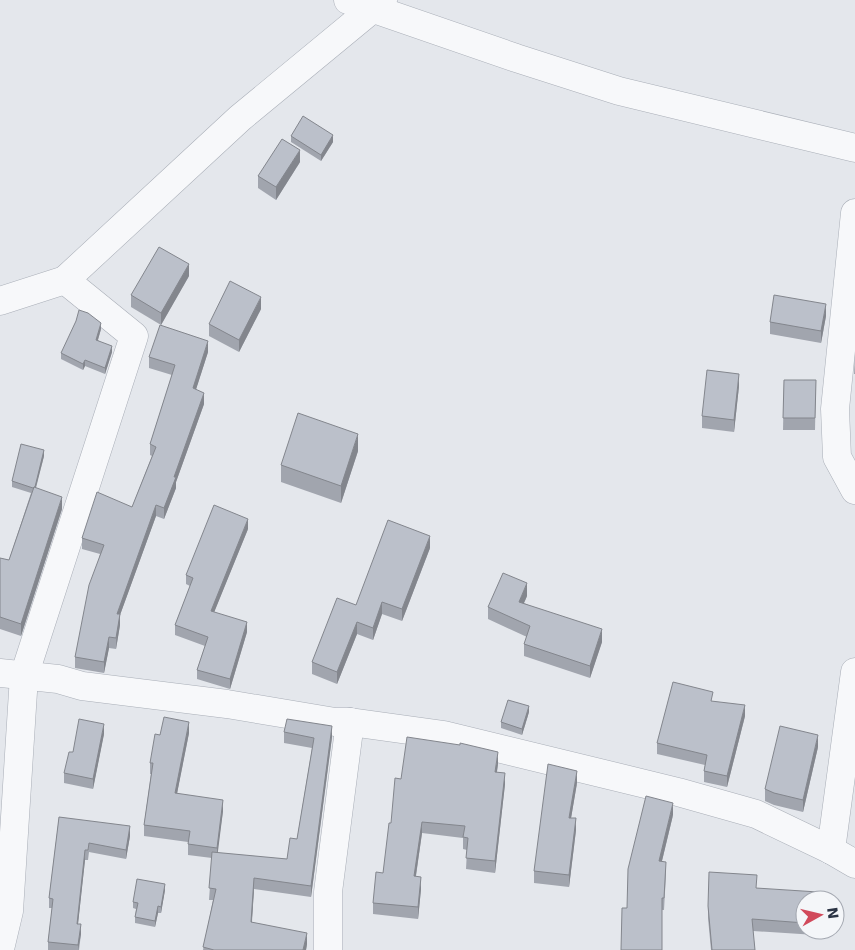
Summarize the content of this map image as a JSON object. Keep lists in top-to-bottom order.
{
  "north": "right"
}
